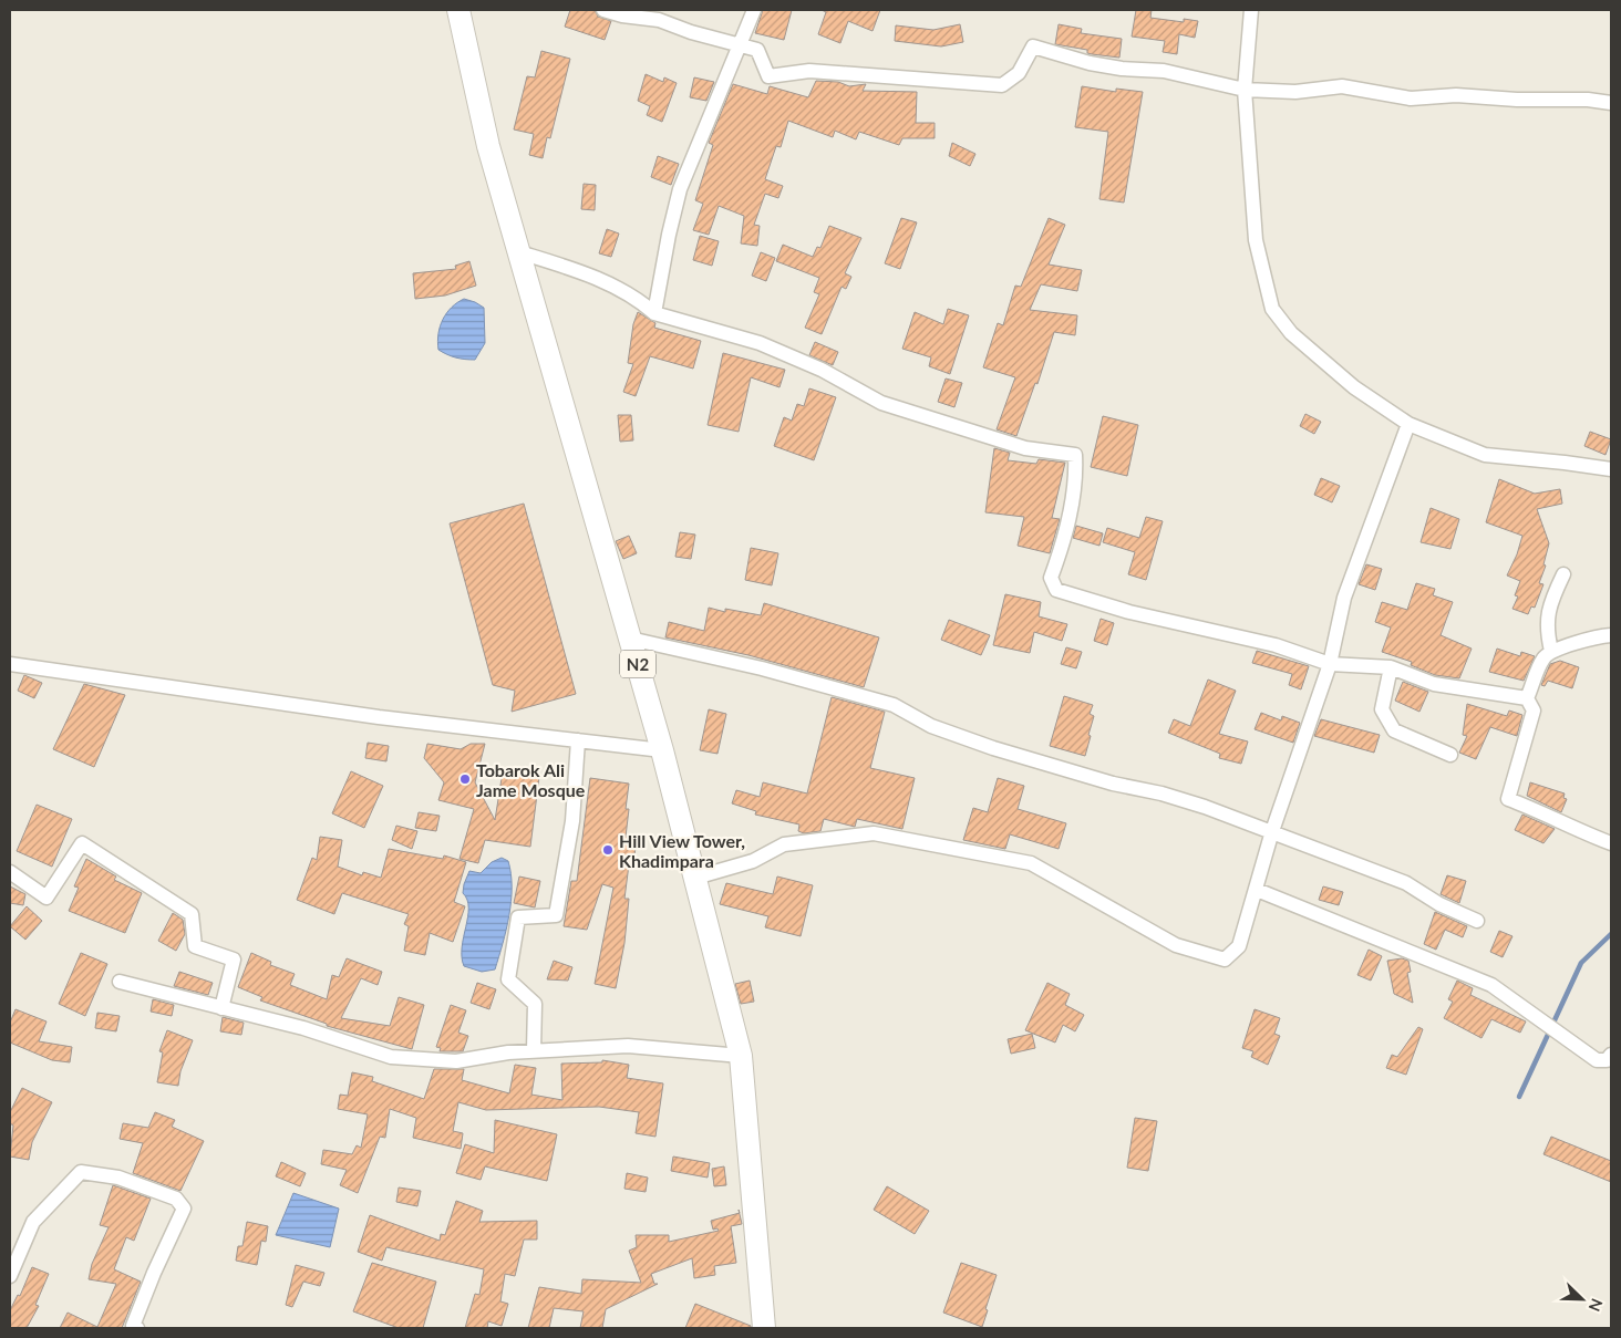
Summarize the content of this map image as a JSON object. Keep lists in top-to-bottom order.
{
  "streets": {
    "highway": ["N2"]
  },
  "places": ["Tobarok Ali Jame Mosque", "Hill View Tower, Khadimpara"],
  "north": "bottom right"
}
